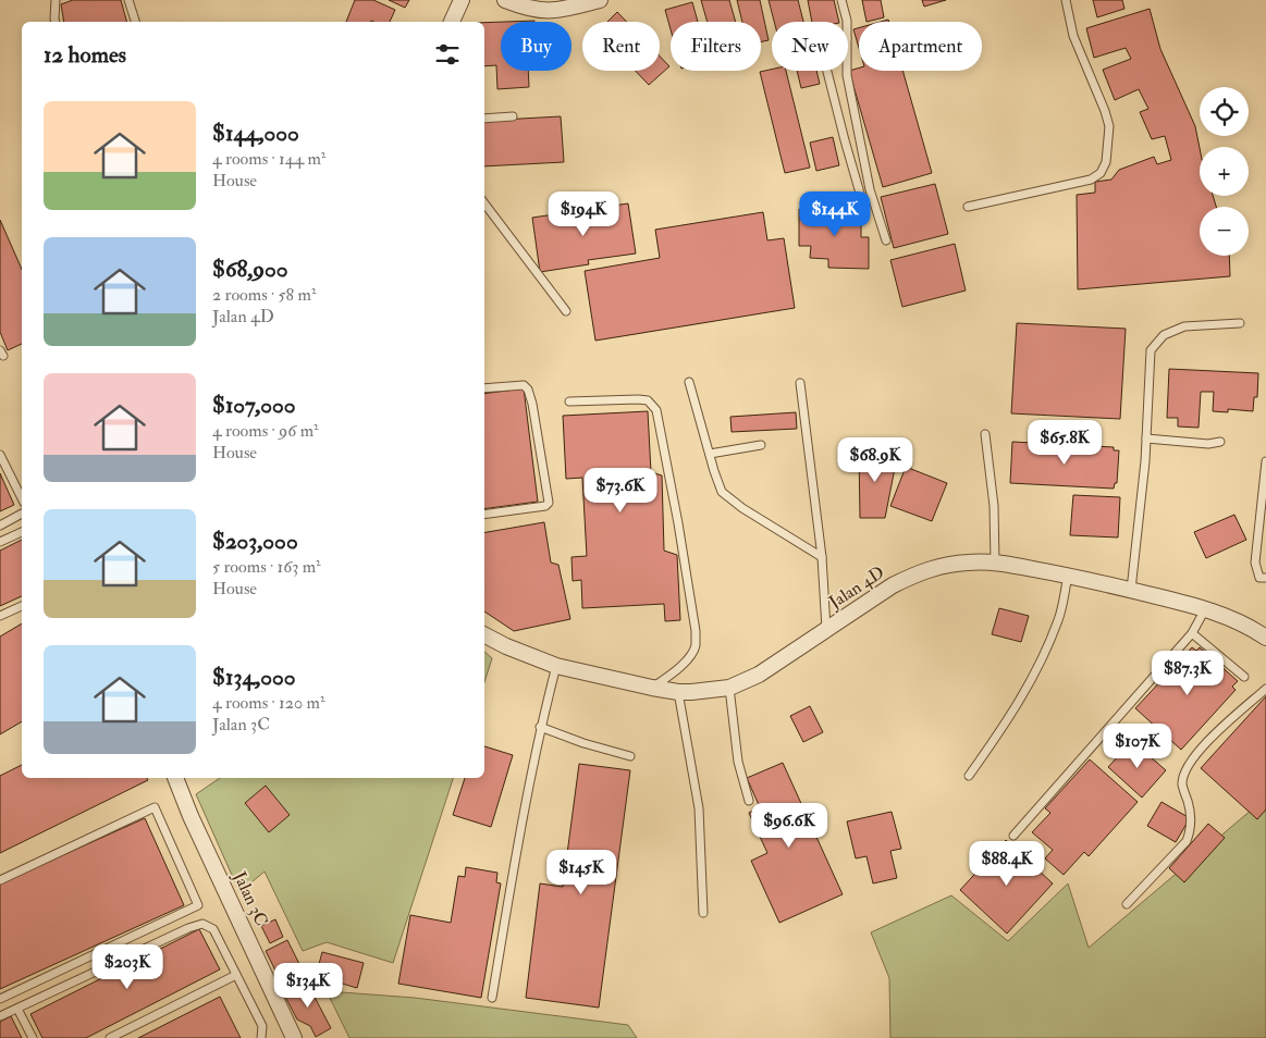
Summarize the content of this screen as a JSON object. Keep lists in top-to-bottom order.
{
  "streets": {
    "street": ["Jalan 4D", "Jalan 3C"]
  },
  "page": {
    "chip": [
      "Buy",
      "Rent",
      "Filters",
      "New",
      "Apartment"
    ],
    "heading": "12 homes",
    "map_buttons": ["+", "−"],
    "list": [
      {
        "name": "$144,000",
        "note": "4 rooms · 144 m² · House"
      },
      {
        "name": "$68,900",
        "note": "2 rooms · 58 m² · Jalan 4D"
      },
      {
        "name": "$107,000",
        "note": "4 rooms · 96 m² · House"
      },
      {
        "name": "$203,000",
        "note": "5 rooms · 163 m² · House"
      },
      {
        "name": "$134,000",
        "note": "4 rooms · 120 m² · Jalan 3C"
      }
    ],
    "price": [
      "$194K",
      "$144K",
      "$65.8K",
      "$68.9K",
      "$73.6K",
      "$87.3K",
      "$107K",
      "$96.6K",
      "$88.4K",
      "$145K",
      "$203K",
      "$134K"
    ]
  }
}
